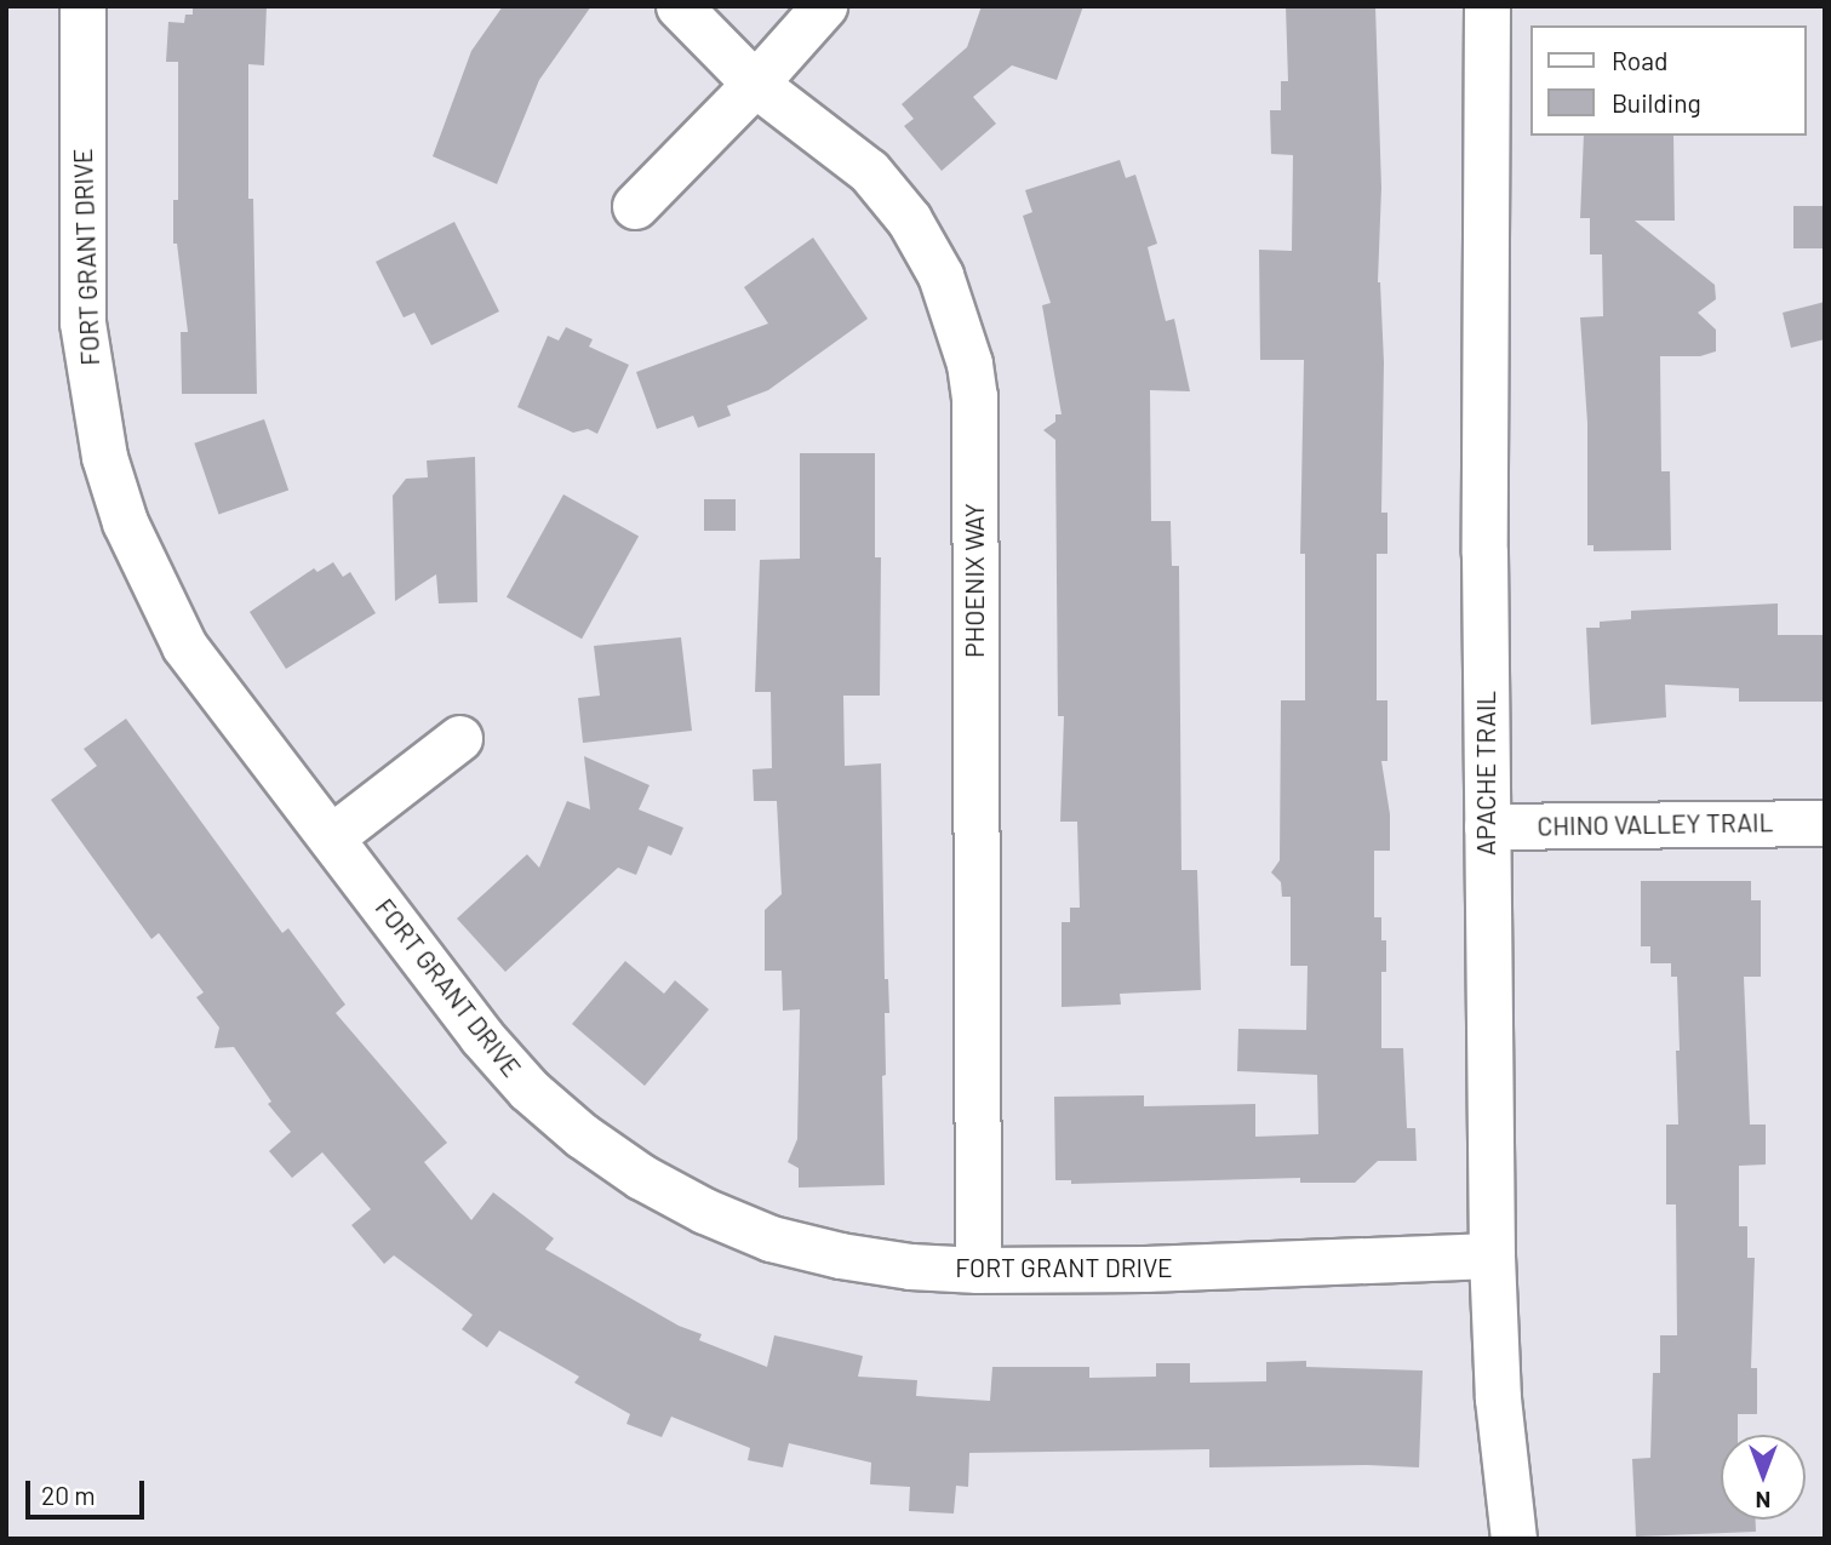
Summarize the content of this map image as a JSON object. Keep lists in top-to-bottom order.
{
  "streets": {
    "street": [
      "FORT GRANT DRIVE",
      "PHOENIX WAY",
      "APACHE TRAIL",
      "CHINO VALLEY TRAIL"
    ]
  },
  "crossings": [
    ["FORT GRANT DRIVE", "PHOENIX WAY"],
    ["FORT GRANT DRIVE", "APACHE TRAIL"],
    ["APACHE TRAIL", "CHINO VALLEY TRAIL"]
  ],
  "legend": ["Road", "Building"],
  "scale_bar": "20 m",
  "north": "bottom"
}
